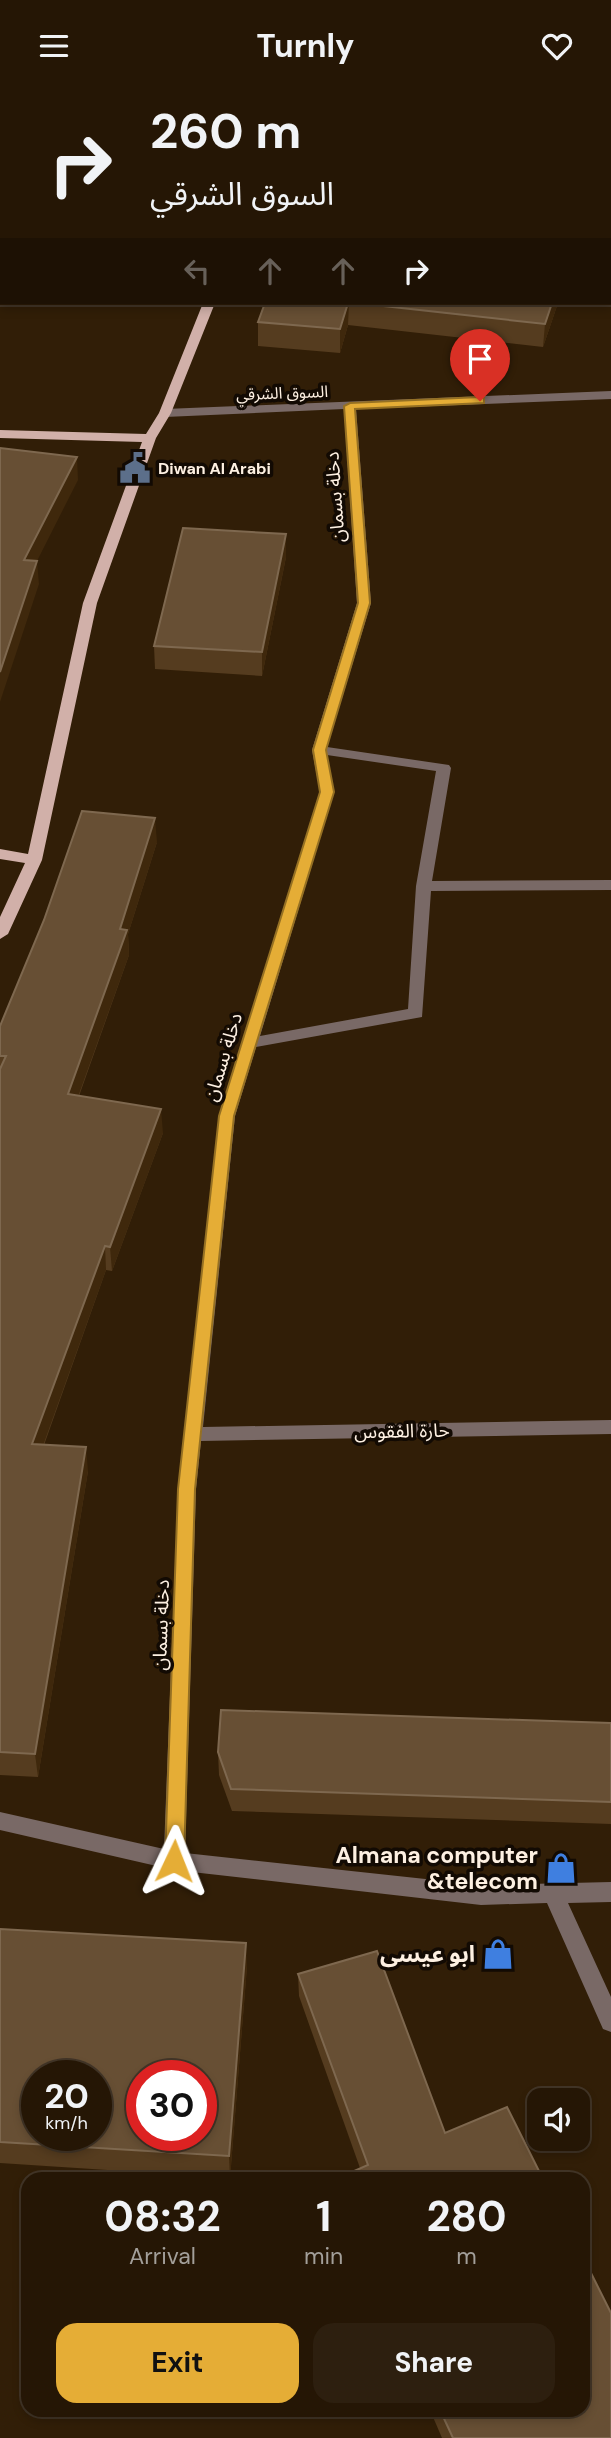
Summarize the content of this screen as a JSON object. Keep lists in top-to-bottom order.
{
  "streets": {
    "street": ["السوق الشرقي", "دخلة بسمان", "حارة الفقوس"]
  },
  "crossings": [
    ["السوق الشرقي", "دخلة بسمان"],
    ["دخلة بسمان", "حارة الفقوس"]
  ],
  "places": {
    "public building": ["Diwan Al Arabi"],
    "shop": ["Almana computer &telecom", "ابو عيسى"]
  },
  "page": {
    "header": "Turnly",
    "turn": ["260 m", "السوق الشرقي"],
    "speed": "20 km/h",
    "limit": "30",
    "eta": [
      "08:32",
      "Arrival",
      "1",
      "min",
      "280",
      "m"
    ],
    "buttons": ["Exit", "Share"]
  }
}
